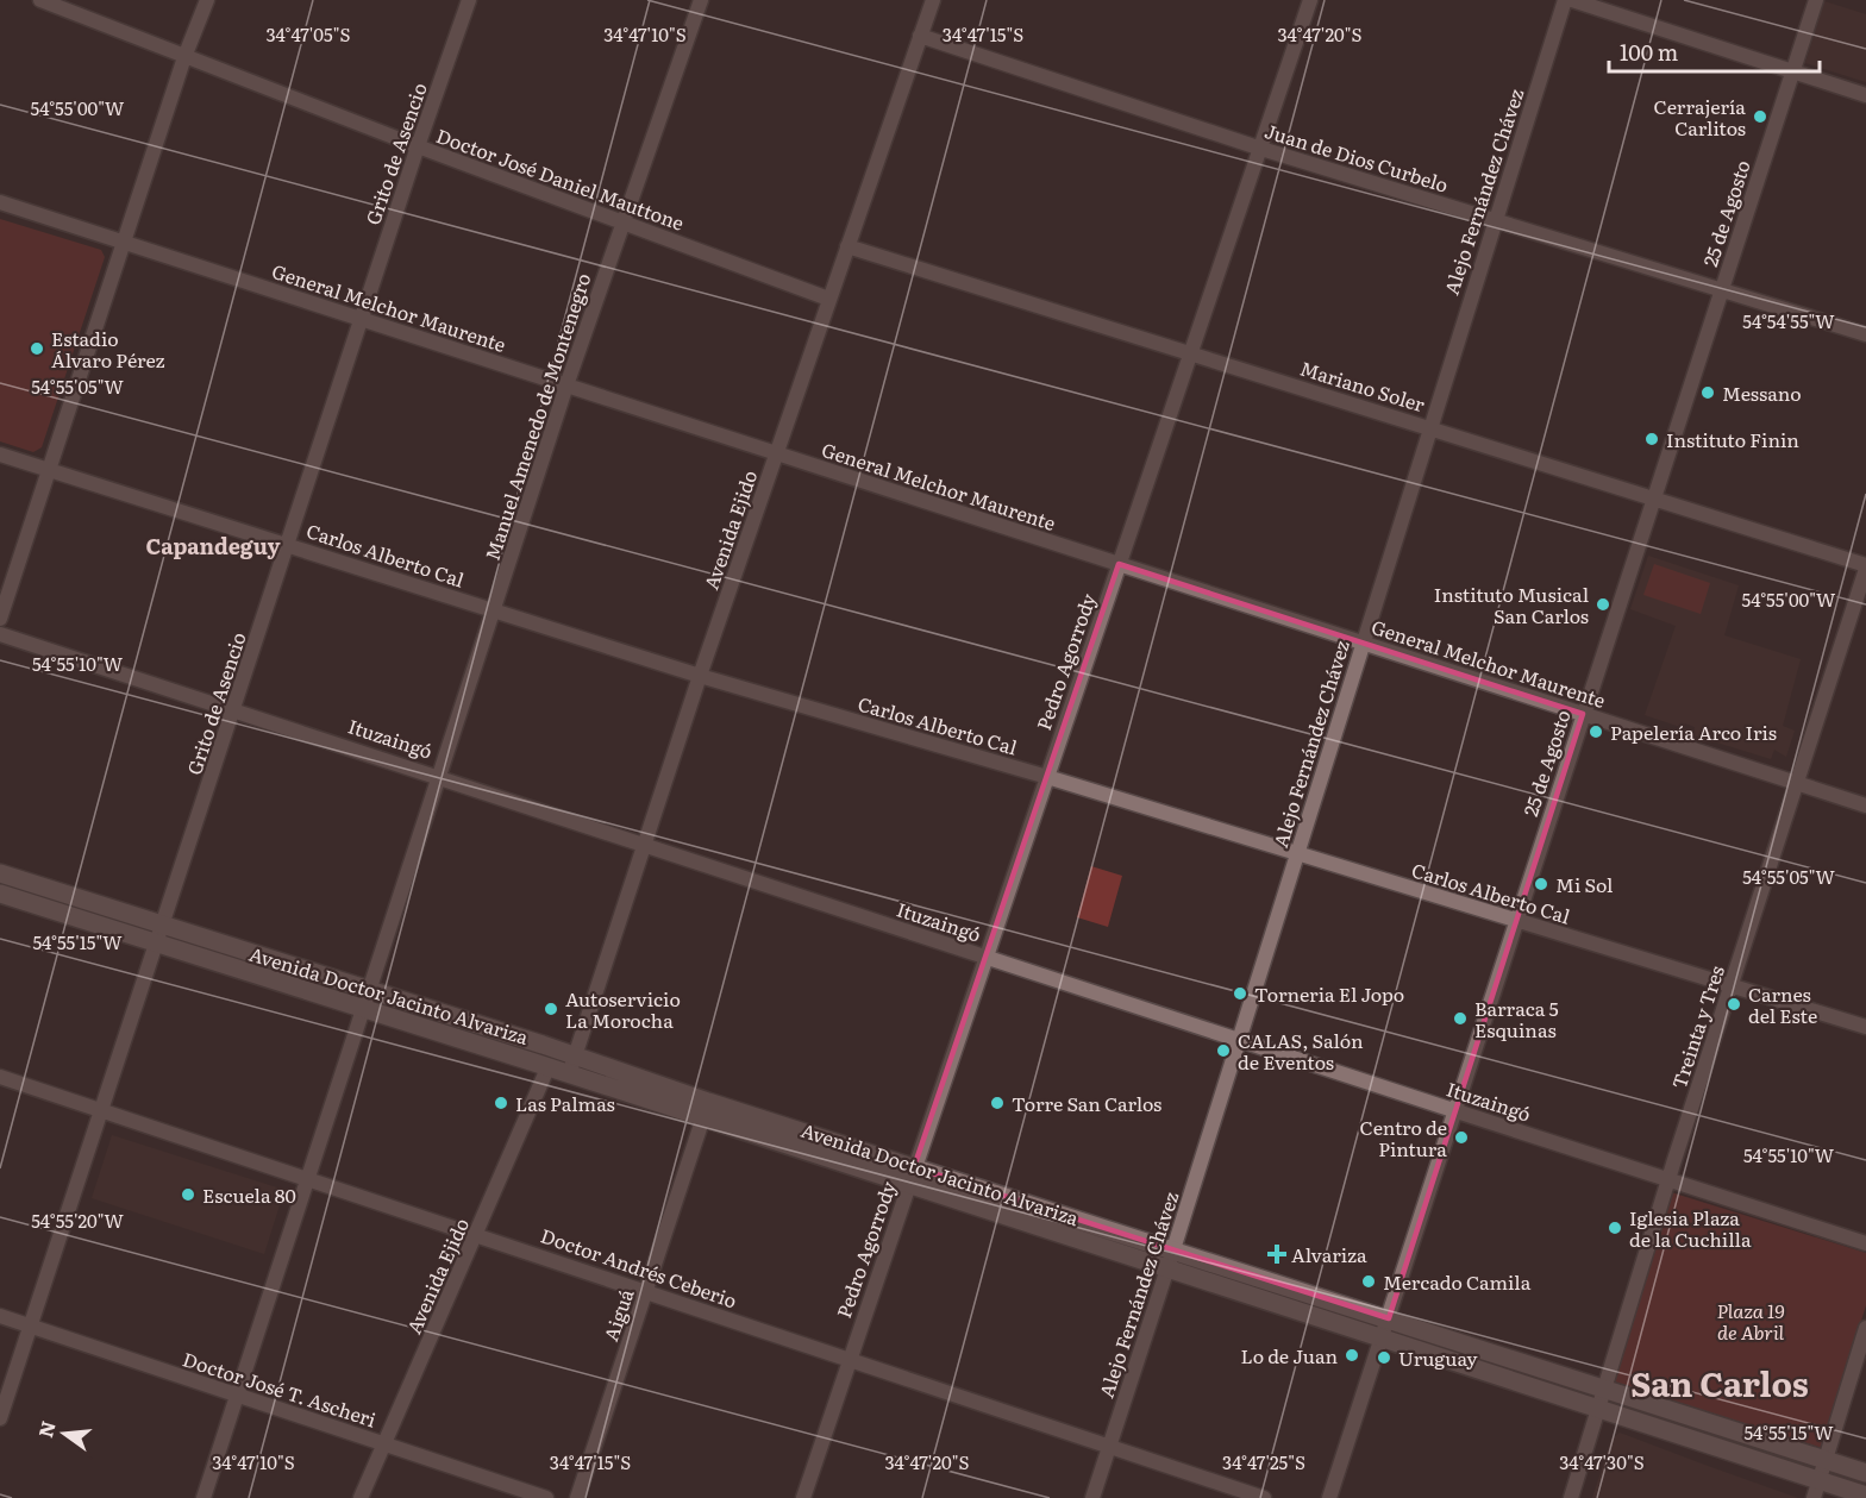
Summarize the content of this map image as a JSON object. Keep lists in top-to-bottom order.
{
  "streets": {
    "main road": ["Avenida Doctor Jacinto Alvariza"],
    "street": [
      "Grito de Asencio",
      "Juan de Dios Curbelo",
      "Doctor José Daniel Mauttone",
      "Alejo Fernández Chávez",
      "25 de Agosto",
      "General Melchor Maurente",
      "Mariano Soler",
      "Manuel Amenedo de Montenegro",
      "Avenida Ejido",
      "Carlos Alberto Cal",
      "Pedro Agorrody",
      "Ituzaingó",
      "Treinta y Tres",
      "Doctor Andrés Ceberio",
      "Aiguá",
      "Doctor José T. Ascheri"
    ]
  },
  "crossings": [
    ["Grito de Asencio", "Doctor José Daniel Mauttone"],
    ["Grito de Asencio", "General Melchor Maurente"],
    ["Grito de Asencio", "Carlos Alberto Cal"],
    ["Grito de Asencio", "Ituzaingó"],
    ["Grito de Asencio", "Avenida Doctor Jacinto Alvariza"],
    ["Grito de Asencio", "Doctor Andrés Ceberio"],
    ["Grito de Asencio", "Doctor José T. Ascheri"],
    ["Juan de Dios Curbelo", "Alejo Fernández Chávez"],
    ["Juan de Dios Curbelo", "25 de Agosto"],
    ["Juan de Dios Curbelo", "Avenida Ejido"],
    ["Juan de Dios Curbelo", "Pedro Agorrody"],
    ["Doctor José Daniel Mauttone", "Manuel Amenedo de Montenegro"],
    ["Doctor José Daniel Mauttone", "Avenida Ejido"],
    ["Alejo Fernández Chávez", "General Melchor Maurente"],
    ["Alejo Fernández Chávez", "Mariano Soler"],
    ["Alejo Fernández Chávez", "Carlos Alberto Cal"],
    ["Alejo Fernández Chávez", "Ituzaingó"],
    ["Alejo Fernández Chávez", "Avenida Doctor Jacinto Alvariza"],
    ["Alejo Fernández Chávez", "Doctor Andrés Ceberio"],
    ["25 de Agosto", "General Melchor Maurente"],
    ["25 de Agosto", "Mariano Soler"],
    ["25 de Agosto", "Carlos Alberto Cal"],
    ["25 de Agosto", "Ituzaingó"],
    ["25 de Agosto", "Avenida Doctor Jacinto Alvariza"],
    ["General Melchor Maurente", "Manuel Amenedo de Montenegro"],
    ["General Melchor Maurente", "Avenida Ejido"],
    ["General Melchor Maurente", "Pedro Agorrody"],
    ["General Melchor Maurente", "Treinta y Tres"],
    ["Mariano Soler", "Avenida Ejido"],
    ["Mariano Soler", "Pedro Agorrody"],
    ["Mariano Soler", "Treinta y Tres"],
    ["Manuel Amenedo de Montenegro", "Carlos Alberto Cal"],
    ["Manuel Amenedo de Montenegro", "Ituzaingó"],
    ["Manuel Amenedo de Montenegro", "Avenida Doctor Jacinto Alvariza"],
    ["Manuel Amenedo de Montenegro", "Doctor Andrés Ceberio"],
    ["Manuel Amenedo de Montenegro", "Doctor José T. Ascheri"],
    ["Avenida Ejido", "Carlos Alberto Cal"],
    ["Avenida Ejido", "Ituzaingó"],
    ["Avenida Ejido", "Avenida Doctor Jacinto Alvariza"],
    ["Avenida Ejido", "Doctor Andrés Ceberio"],
    ["Avenida Ejido", "Doctor José T. Ascheri"],
    ["Carlos Alberto Cal", "Pedro Agorrody"],
    ["Carlos Alberto Cal", "Treinta y Tres"],
    ["Pedro Agorrody", "Ituzaingó"],
    ["Pedro Agorrody", "Avenida Doctor Jacinto Alvariza"],
    ["Pedro Agorrody", "Doctor Andrés Ceberio"],
    ["Ituzaingó", "Treinta y Tres"],
    ["Avenida Doctor Jacinto Alvariza", "Treinta y Tres"],
    ["Avenida Doctor Jacinto Alvariza", "Aiguá"],
    ["Doctor Andrés Ceberio", "Aiguá"]
  ],
  "districts": ["Capandeguy", "San Carlos"],
  "parks": ["Plaza 19 de Abril"],
  "places": {
    "other": [
      "Cerrajería Carlitos",
      "Estadio Álvaro Pérez",
      "Messano",
      "Instituto Finin",
      "Instituto Musical San Carlos",
      "Papelería Arco Iris",
      "Mi Sol",
      "Torneria El Jopo",
      "Carnes del Este",
      "Autoservicio La Morocha",
      "Barraca 5 Esquinas",
      "CALAS, Salón de Eventos",
      "Las Palmas",
      "Torre San Carlos",
      "Centro de Pintura",
      "Escuela 80",
      "Iglesia Plaza de la Cuchilla",
      "Mercado Camila",
      "Lo de Juan",
      "Uruguay"
    ],
    "health": ["Alvariza"]
  },
  "scale_bar": "100 m",
  "north": "left",
  "coordinates": [
    "34°47'05\"S",
    "34°47'10\"S",
    "34°47'15\"S",
    "34°47'20\"S",
    "54°55'00\"W",
    "54°54'55\"W",
    "54°55'05\"W",
    "54°55'10\"W",
    "54°55'15\"W",
    "54°55'20\"W",
    "34°47'25\"S",
    "34°47'30\"S"
  ]
}
